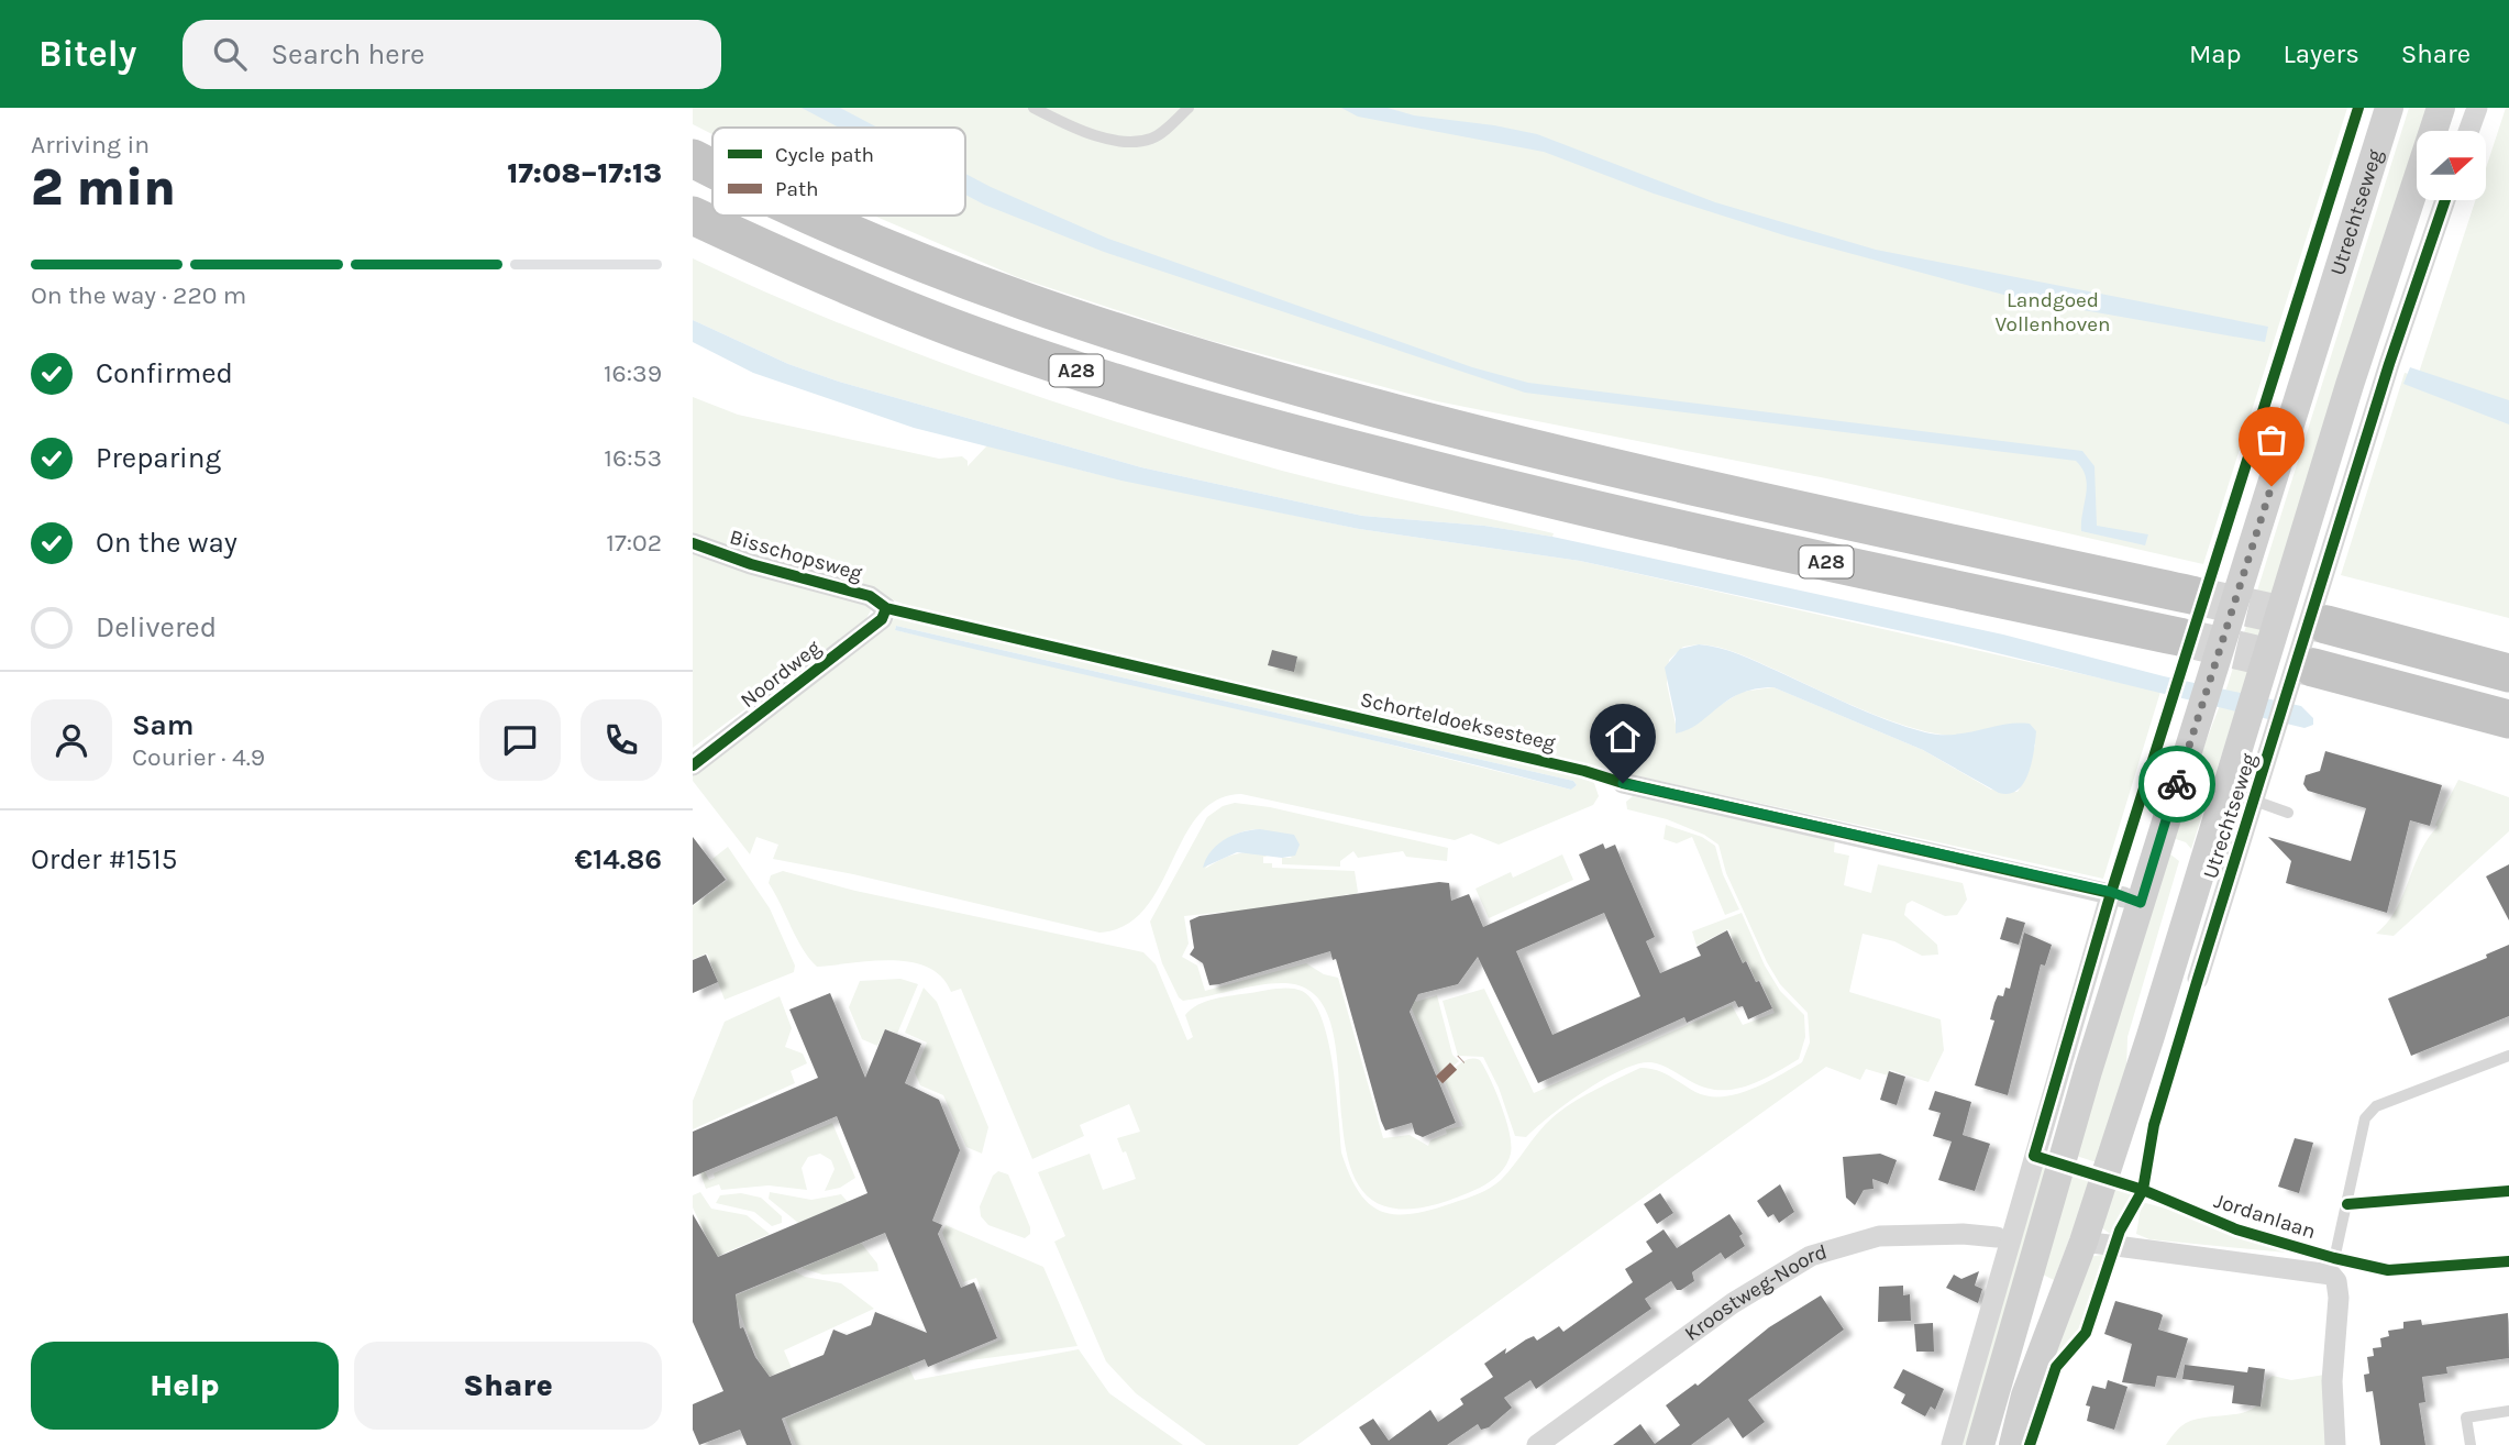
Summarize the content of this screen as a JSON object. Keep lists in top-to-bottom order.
{
  "streets": {
    "highway": ["A28"],
    "main road": ["Utrechtseweg"],
    "street": [
      "Bisschopsweg",
      "Noordweg",
      "Jordanlaan",
      "Kroostweg-Noord"
    ],
    "cycle path": ["Schorteldoeksesteeg"]
  },
  "crossings": [
    ["Utrechtseweg", "Jordanlaan"],
    ["Bisschopsweg", "Noordweg"]
  ],
  "parks": ["Landgoed Vollenhoven"],
  "legend": ["Cycle path", "Path"],
  "north": "right",
  "page": {
    "header": "Bitely",
    "search": "Search here",
    "nav": ["Map", "Layers", "Share"],
    "heading": ["2 min", "Arriving in", "17:08–17:13"],
    "panel": [
      "Sam",
      "Courier · 4.9",
      "Order #1515",
      "€14.86"
    ],
    "bar": "On the way · 220 m",
    "list": [
      ["Confirmed", "16:39"],
      ["Preparing", "16:53"],
      ["On the way", "17:02"],
      "Delivered"
    ],
    "buttons": ["Help", "Share"]
  }
}
